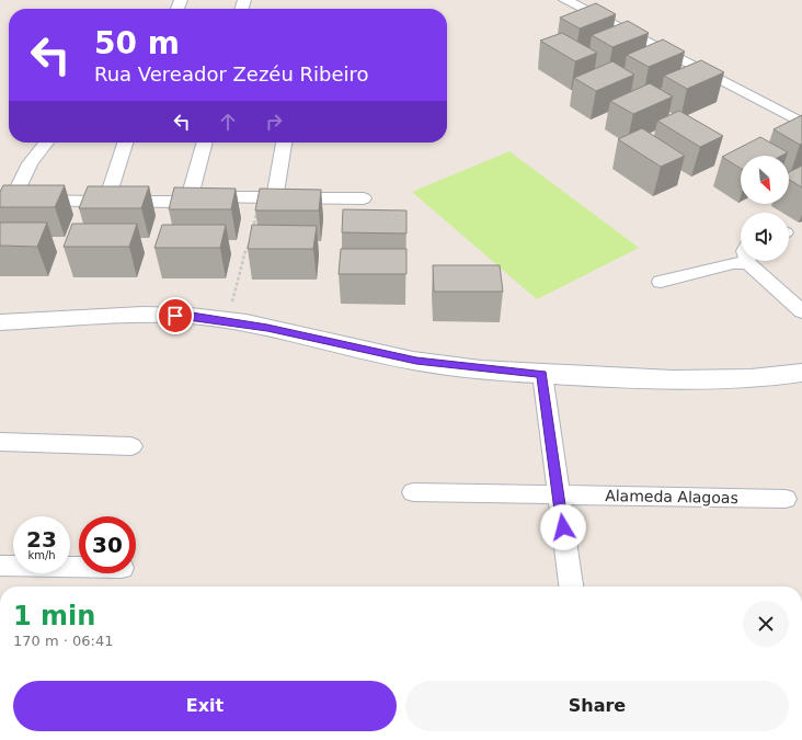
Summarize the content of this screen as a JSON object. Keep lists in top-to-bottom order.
{
  "streets": {
    "street": ["Alameda Alagoas"]
  },
  "north": "bottom right",
  "page": {
    "turn": ["50 m", "Rua Vereador Zezéu Ribeiro"],
    "speed": "23 km/h",
    "limit": "30",
    "heading": ["1 min", "170 m · 06:41"],
    "buttons": ["Exit", "Share"]
  }
}
